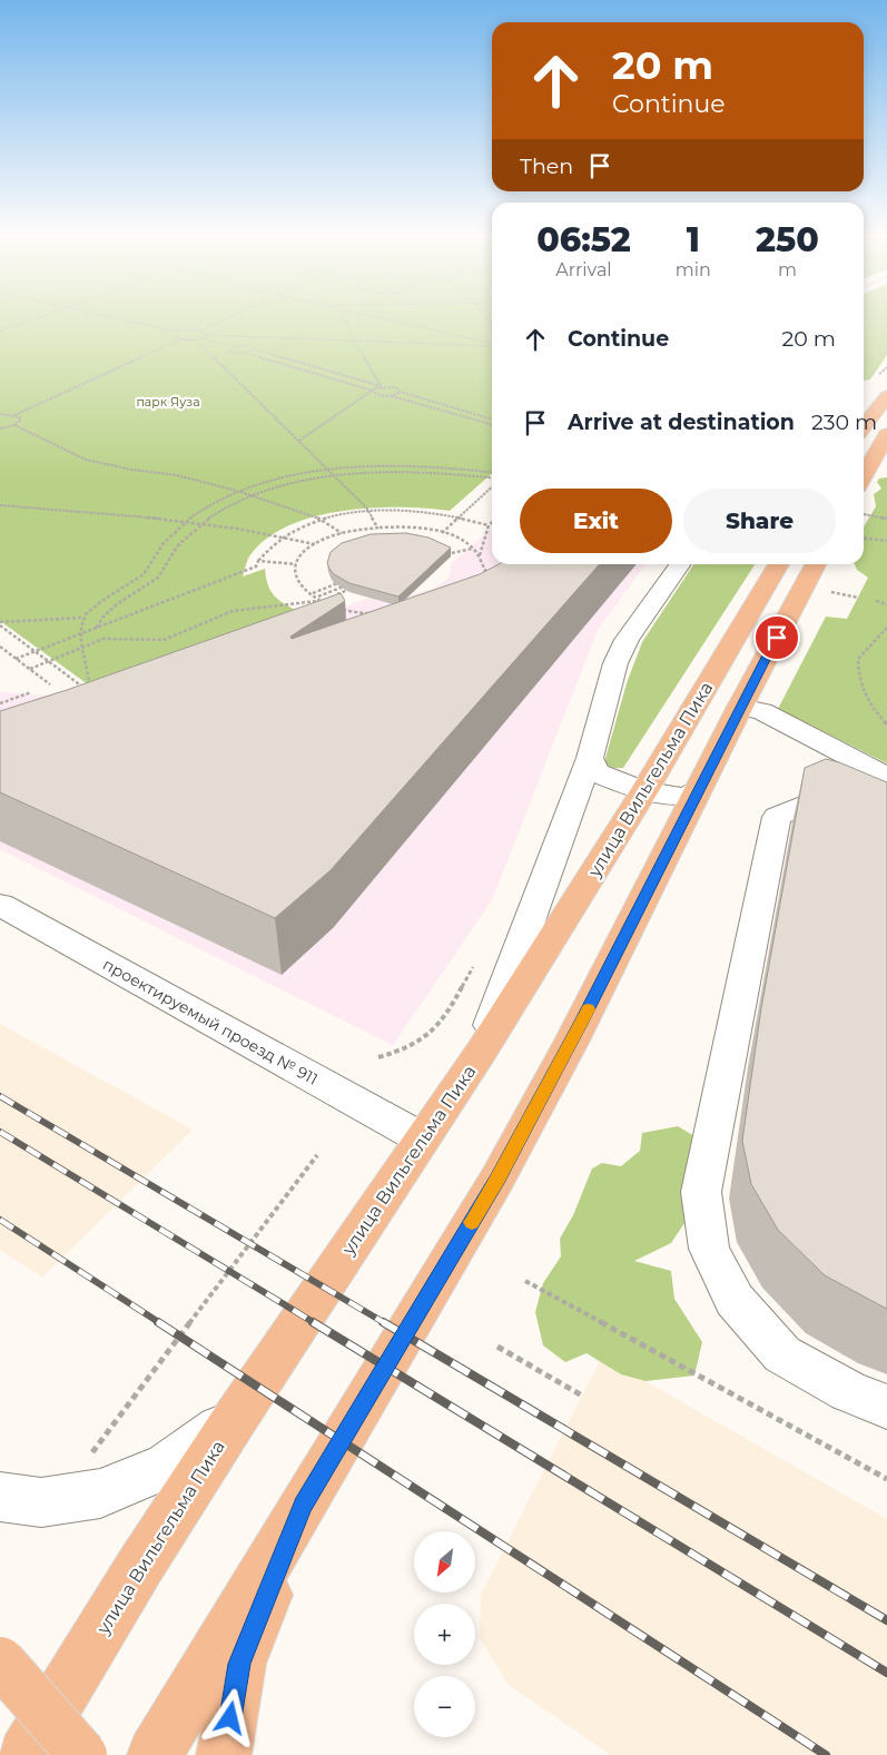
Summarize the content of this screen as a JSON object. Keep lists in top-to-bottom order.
{
  "streets": {
    "main road": ["улица Вильгельма Пика"],
    "street": ["проектируемый проезд № 911"]
  },
  "crossings": [
    ["улица Вильгельма Пика", "проектируемый проезд № 911"]
  ],
  "parks": ["парк Яуза"],
  "north": "bottom left",
  "page": {
    "turn": ["20 m", "Continue"],
    "then": "Then",
    "eta": [
      "06:52",
      "Arrival",
      "1",
      "min",
      "250",
      "m"
    ],
    "list": [
      {
        "name": "Continue",
        "value": "20 m"
      },
      {
        "name": "Arrive at destination",
        "value": "230 m"
      }
    ],
    "buttons": ["Exit", "Share"],
    "map_buttons": ["+", "−"]
  }
}
